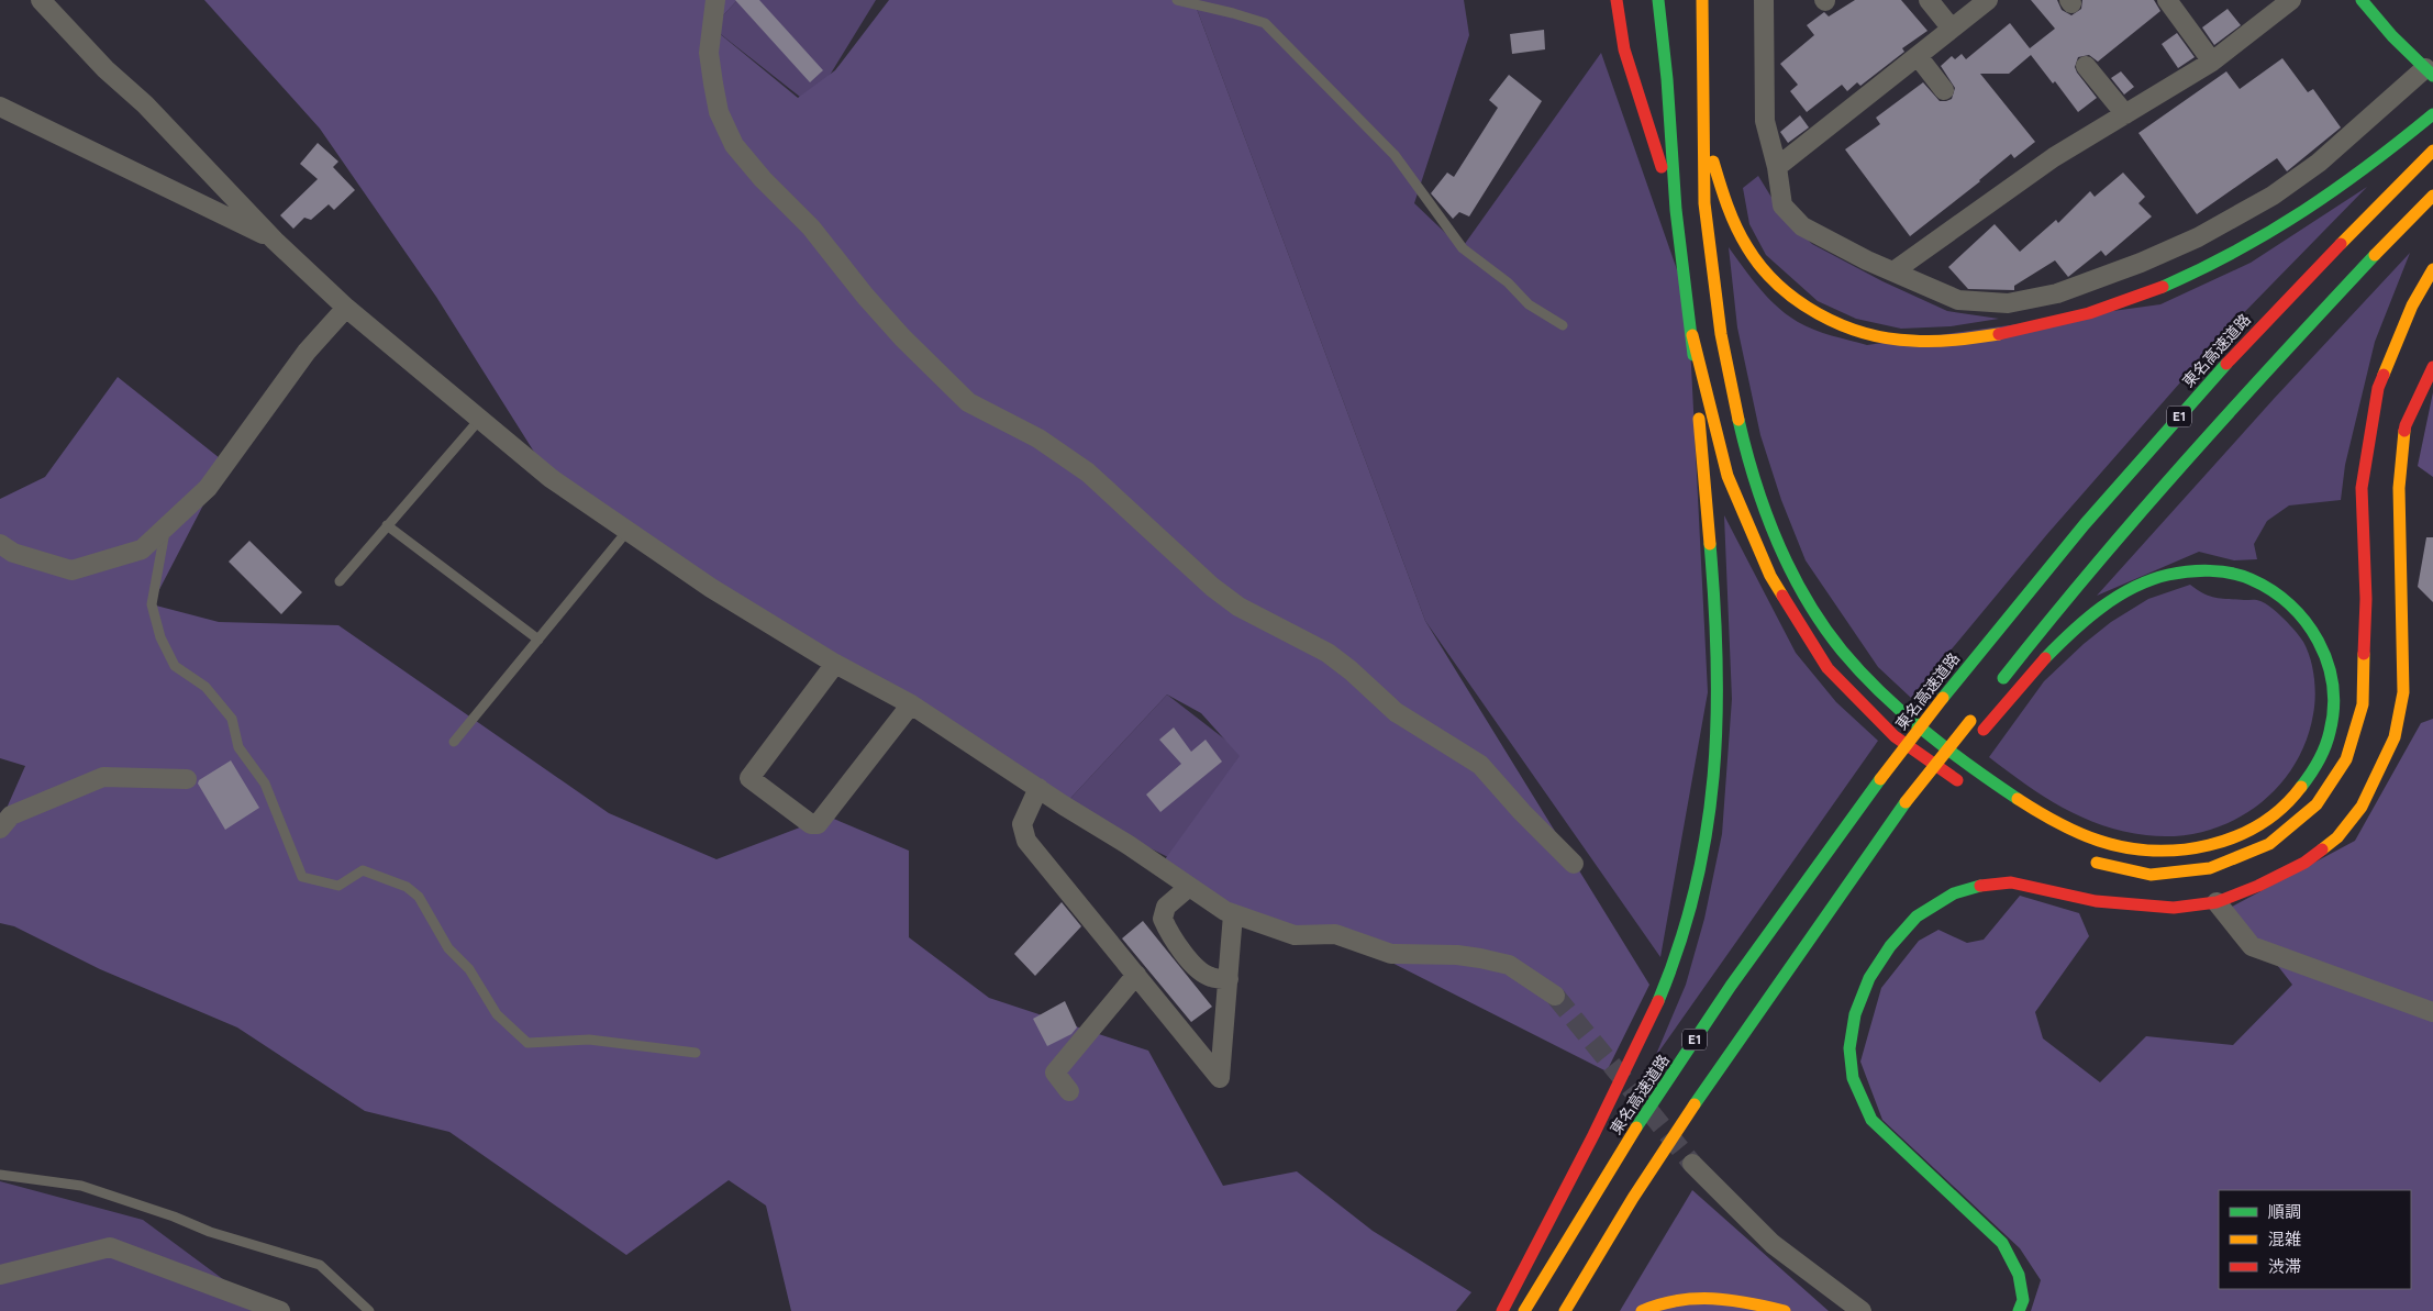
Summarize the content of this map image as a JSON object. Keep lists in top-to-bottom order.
{
  "streets": {
    "main road": ["東名高速道路", "E1"]
  },
  "legend": ["順調", "混雑", "渋滞"]
}
